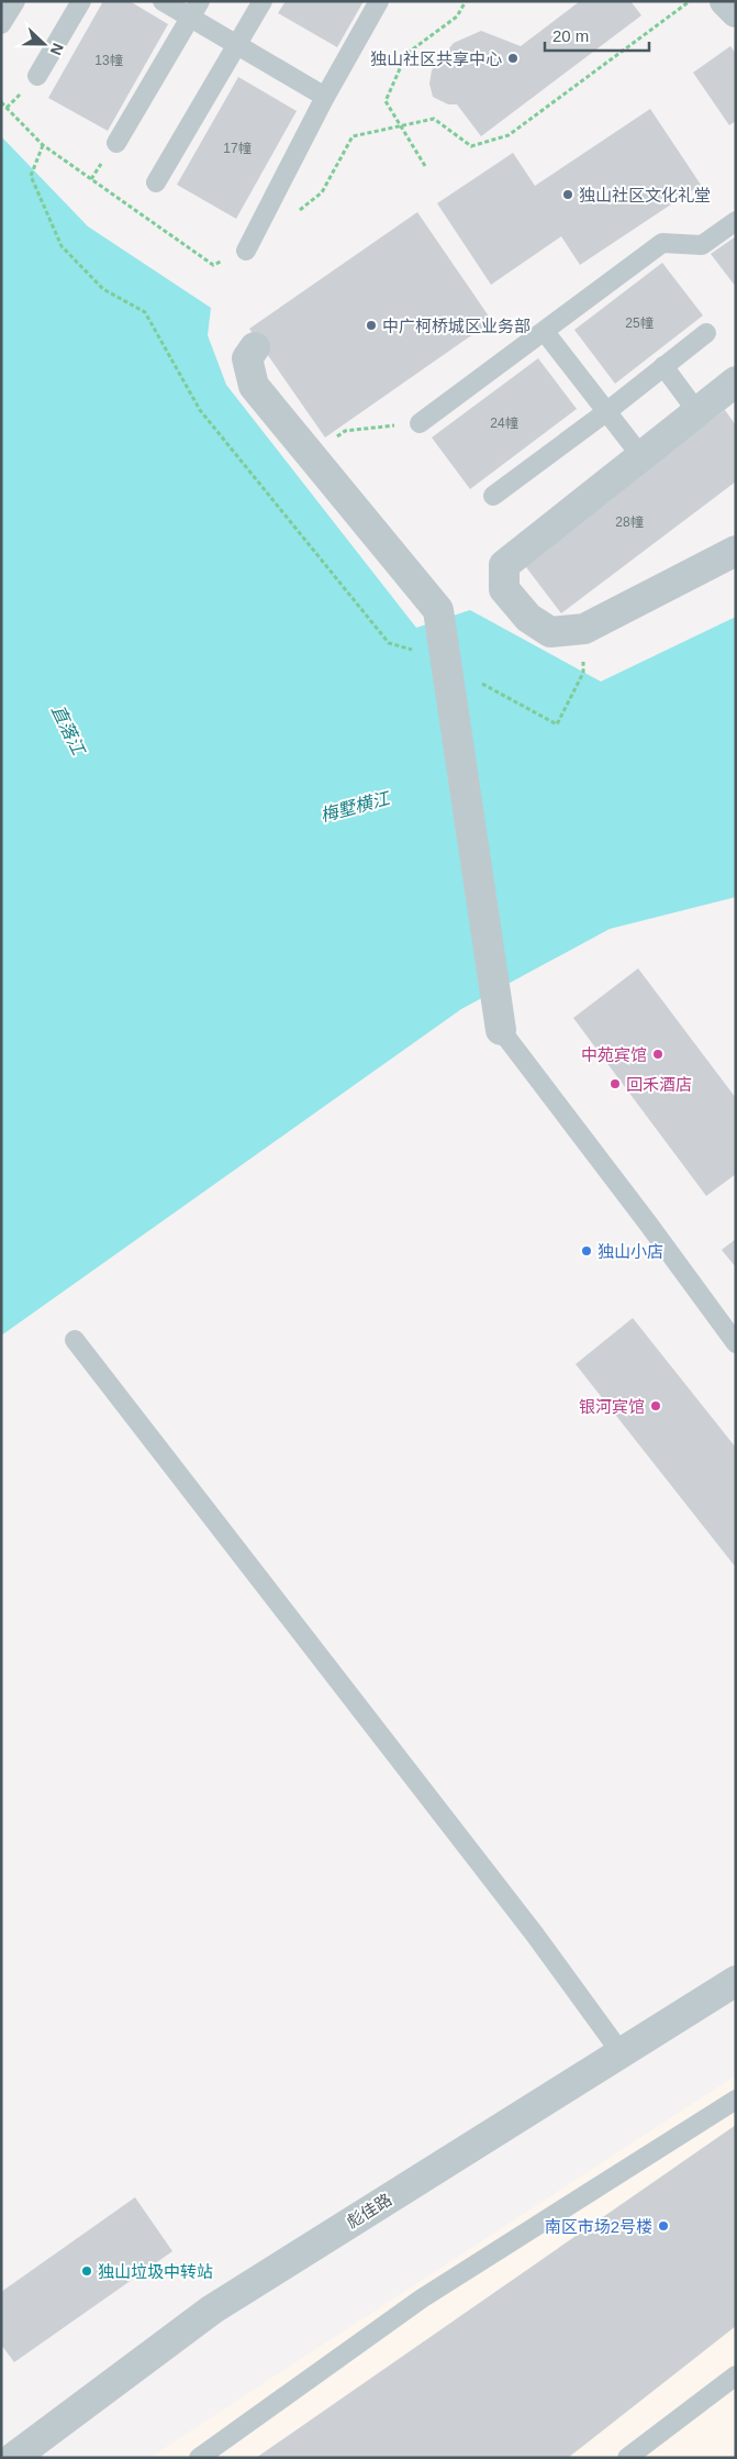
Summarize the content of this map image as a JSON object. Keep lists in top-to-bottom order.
{
  "streets": {
    "street": ["彪佳路"]
  },
  "water": ["直落江", "梅墅横江"],
  "places": [
    "独山社区共享中心",
    "独山社区文化礼堂",
    "中广柯桥城区业务部",
    "中苑宾馆",
    "回禾酒店",
    "独山小店",
    "银河宾馆",
    "南区市场2号楼",
    "独山垃圾中转站"
  ],
  "house_numbers": [
    "13幢",
    "17幢",
    "25幢",
    "24幢",
    "28幢"
  ],
  "scale_bar": "20 m",
  "north": "right"
}
